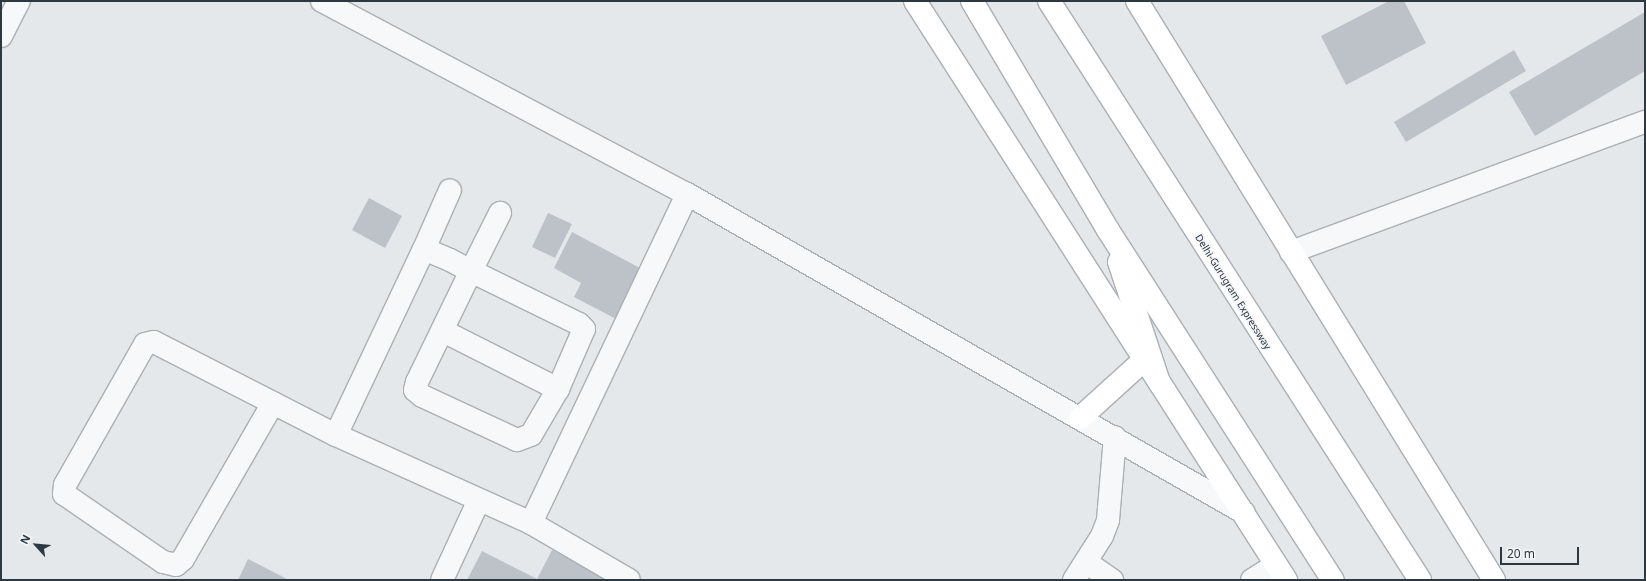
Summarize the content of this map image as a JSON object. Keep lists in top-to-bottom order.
{
  "streets": {
    "main road": ["Delhi-Gurugram Expressway"]
  },
  "scale_bar": "20 m",
  "north": "top left"
}
